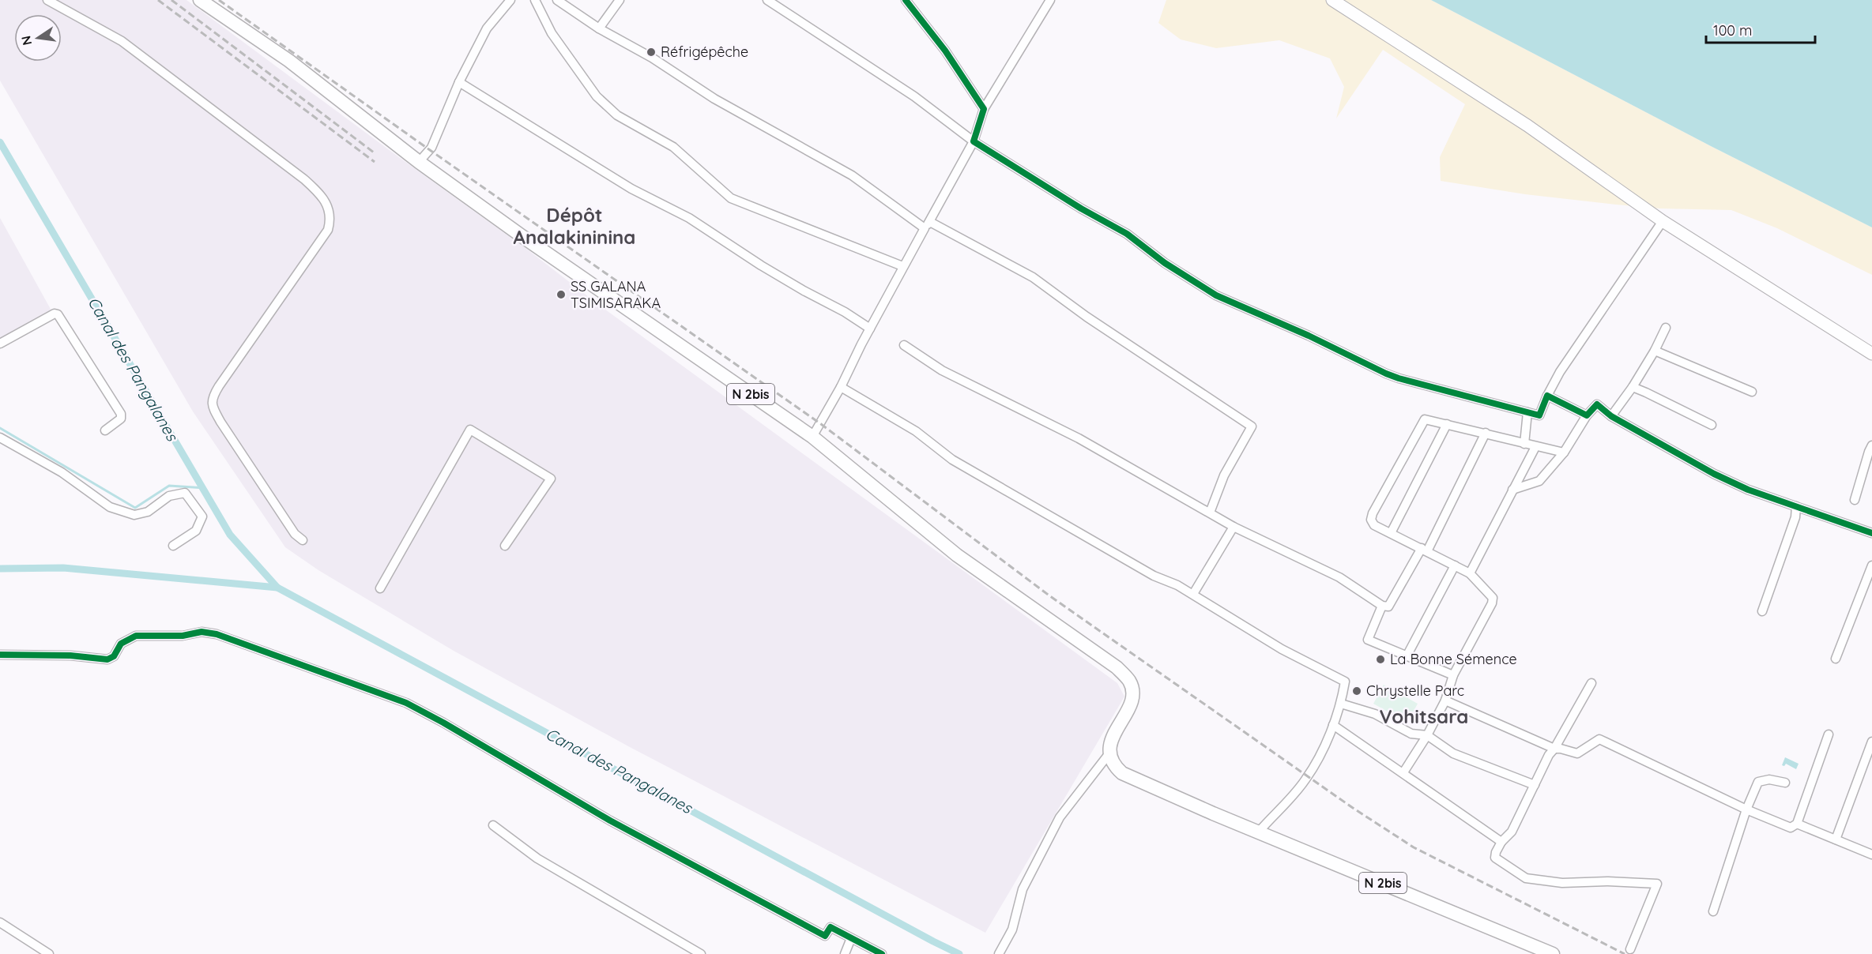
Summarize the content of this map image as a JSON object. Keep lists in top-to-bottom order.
{
  "streets": {
    "main road": ["N 2bis"]
  },
  "districts": ["Dépôt Analakininina", "Vohitsara"],
  "water": ["Canal des Pangalanes"],
  "places": [
    "Réfrigépêche",
    "SS GALANA TSIMISARAKA",
    "La Bonne Sémence",
    "Chrystelle Parc"
  ],
  "scale_bar": "100 m",
  "north": "left"
}
